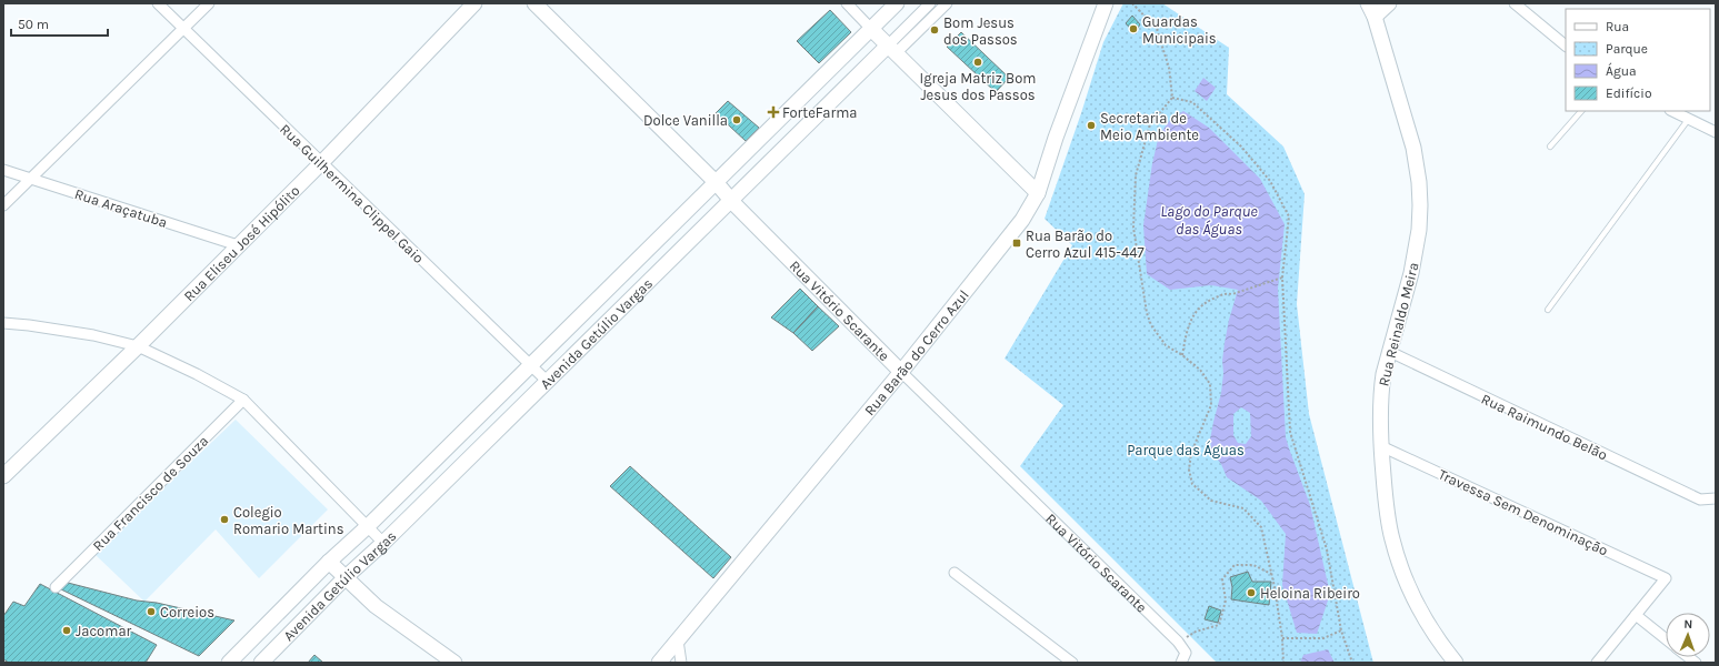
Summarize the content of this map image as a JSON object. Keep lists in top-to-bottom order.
{
  "streets": {
    "main road": [
      "Rua Eliseu José Hipólito",
      "Rua Vitório Scarante",
      "Rua Reinaldo Meira",
      "Avenida Getúlio Vargas",
      "Rua Barão do Cerro Azul"
    ],
    "street": [
      "Rua Guilhermina Clippel Gaio",
      "Rua Araçatuba",
      "Rua Raimundo Belão",
      "Rua Francisco de Souza",
      "Travessa Sem Denominação"
    ]
  },
  "crossings": [
    ["Rua Guilhermina Clippel Gaio", "Rua Eliseu José Hipólito"],
    ["Rua Guilhermina Clippel Gaio", "Avenida Getúlio Vargas"],
    ["Rua Araçatuba", "Rua Eliseu José Hipólito"],
    ["Rua Vitório Scarante", "Avenida Getúlio Vargas"],
    ["Rua Vitório Scarante", "Rua Barão do Cerro Azul"],
    ["Rua Reinaldo Meira", "Rua Raimundo Belão"],
    ["Rua Reinaldo Meira", "Travessa Sem Denominação"]
  ],
  "water": ["Lago do Parque das Águas"],
  "parks": ["Parque das Águas"],
  "places": {
    "other": [
      "Guardas Municipais",
      "Bom Jesus dos Passos",
      "Igreja Matriz Bom Jesus dos Passos",
      "Dolce Vanilla",
      "Secretaria de Meio Ambiente",
      "Colegio Romario Martins",
      "Heloina Ribeiro",
      "Correios",
      "Jacomar"
    ],
    "health": ["ForteFarma"],
    "transit": ["Rua Barão do Cerro Azul 415-447"]
  },
  "legend": [
    "Rua",
    "Parque",
    "Água",
    "Edifício"
  ],
  "scale_bar": "50 m",
  "north": "top"
}
